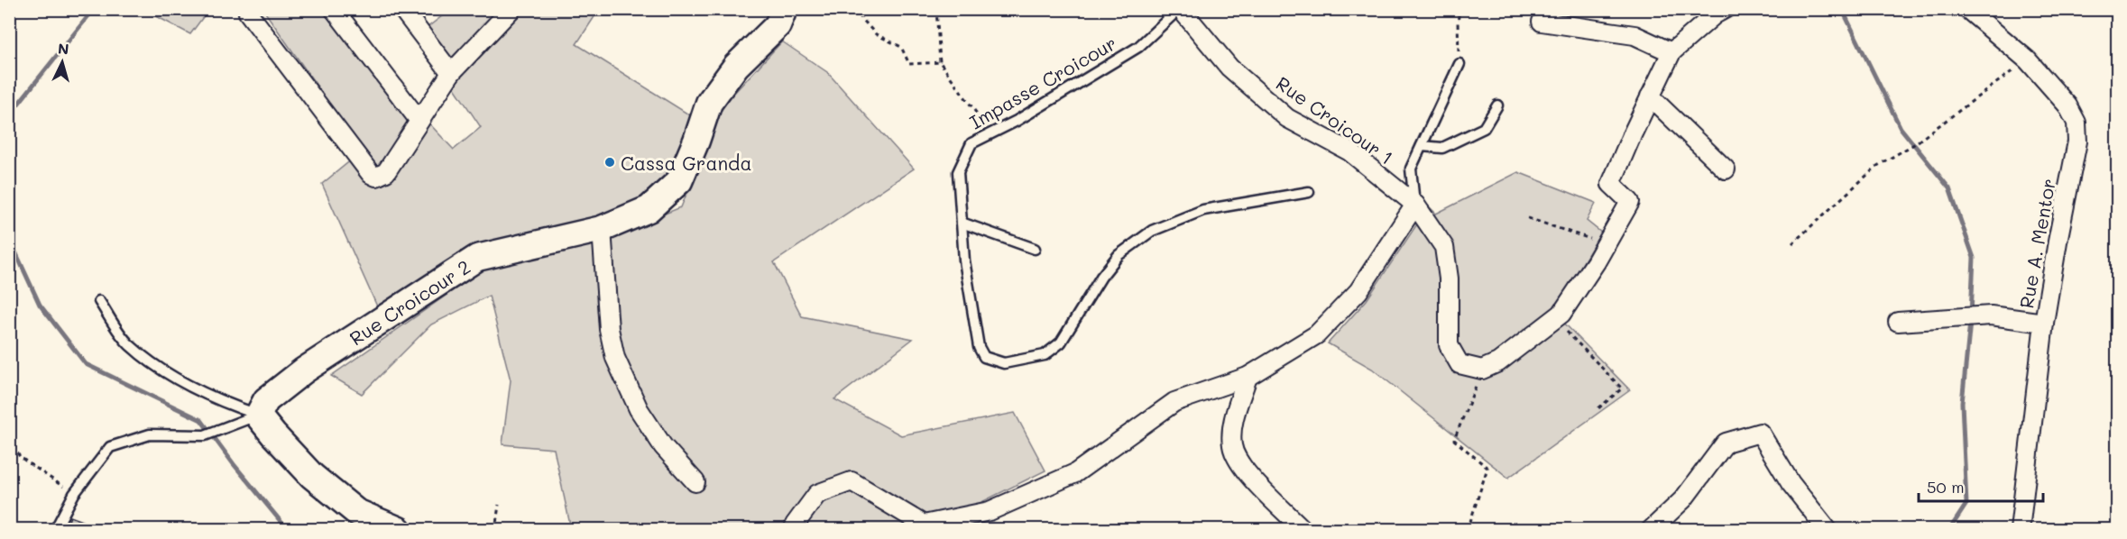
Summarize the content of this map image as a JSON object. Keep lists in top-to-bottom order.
{
  "streets": {
    "street": ["Rue Croicour 1", "Rue A. Mentor", "Rue Croicour 2"],
    "lane": ["Impasse Croicour"]
  },
  "crossings": [
    ["Impasse Croicour", "Rue Croicour 1"]
  ],
  "places": ["Cassa Granda"],
  "scale_bar": "50 m",
  "north": "top"
}
